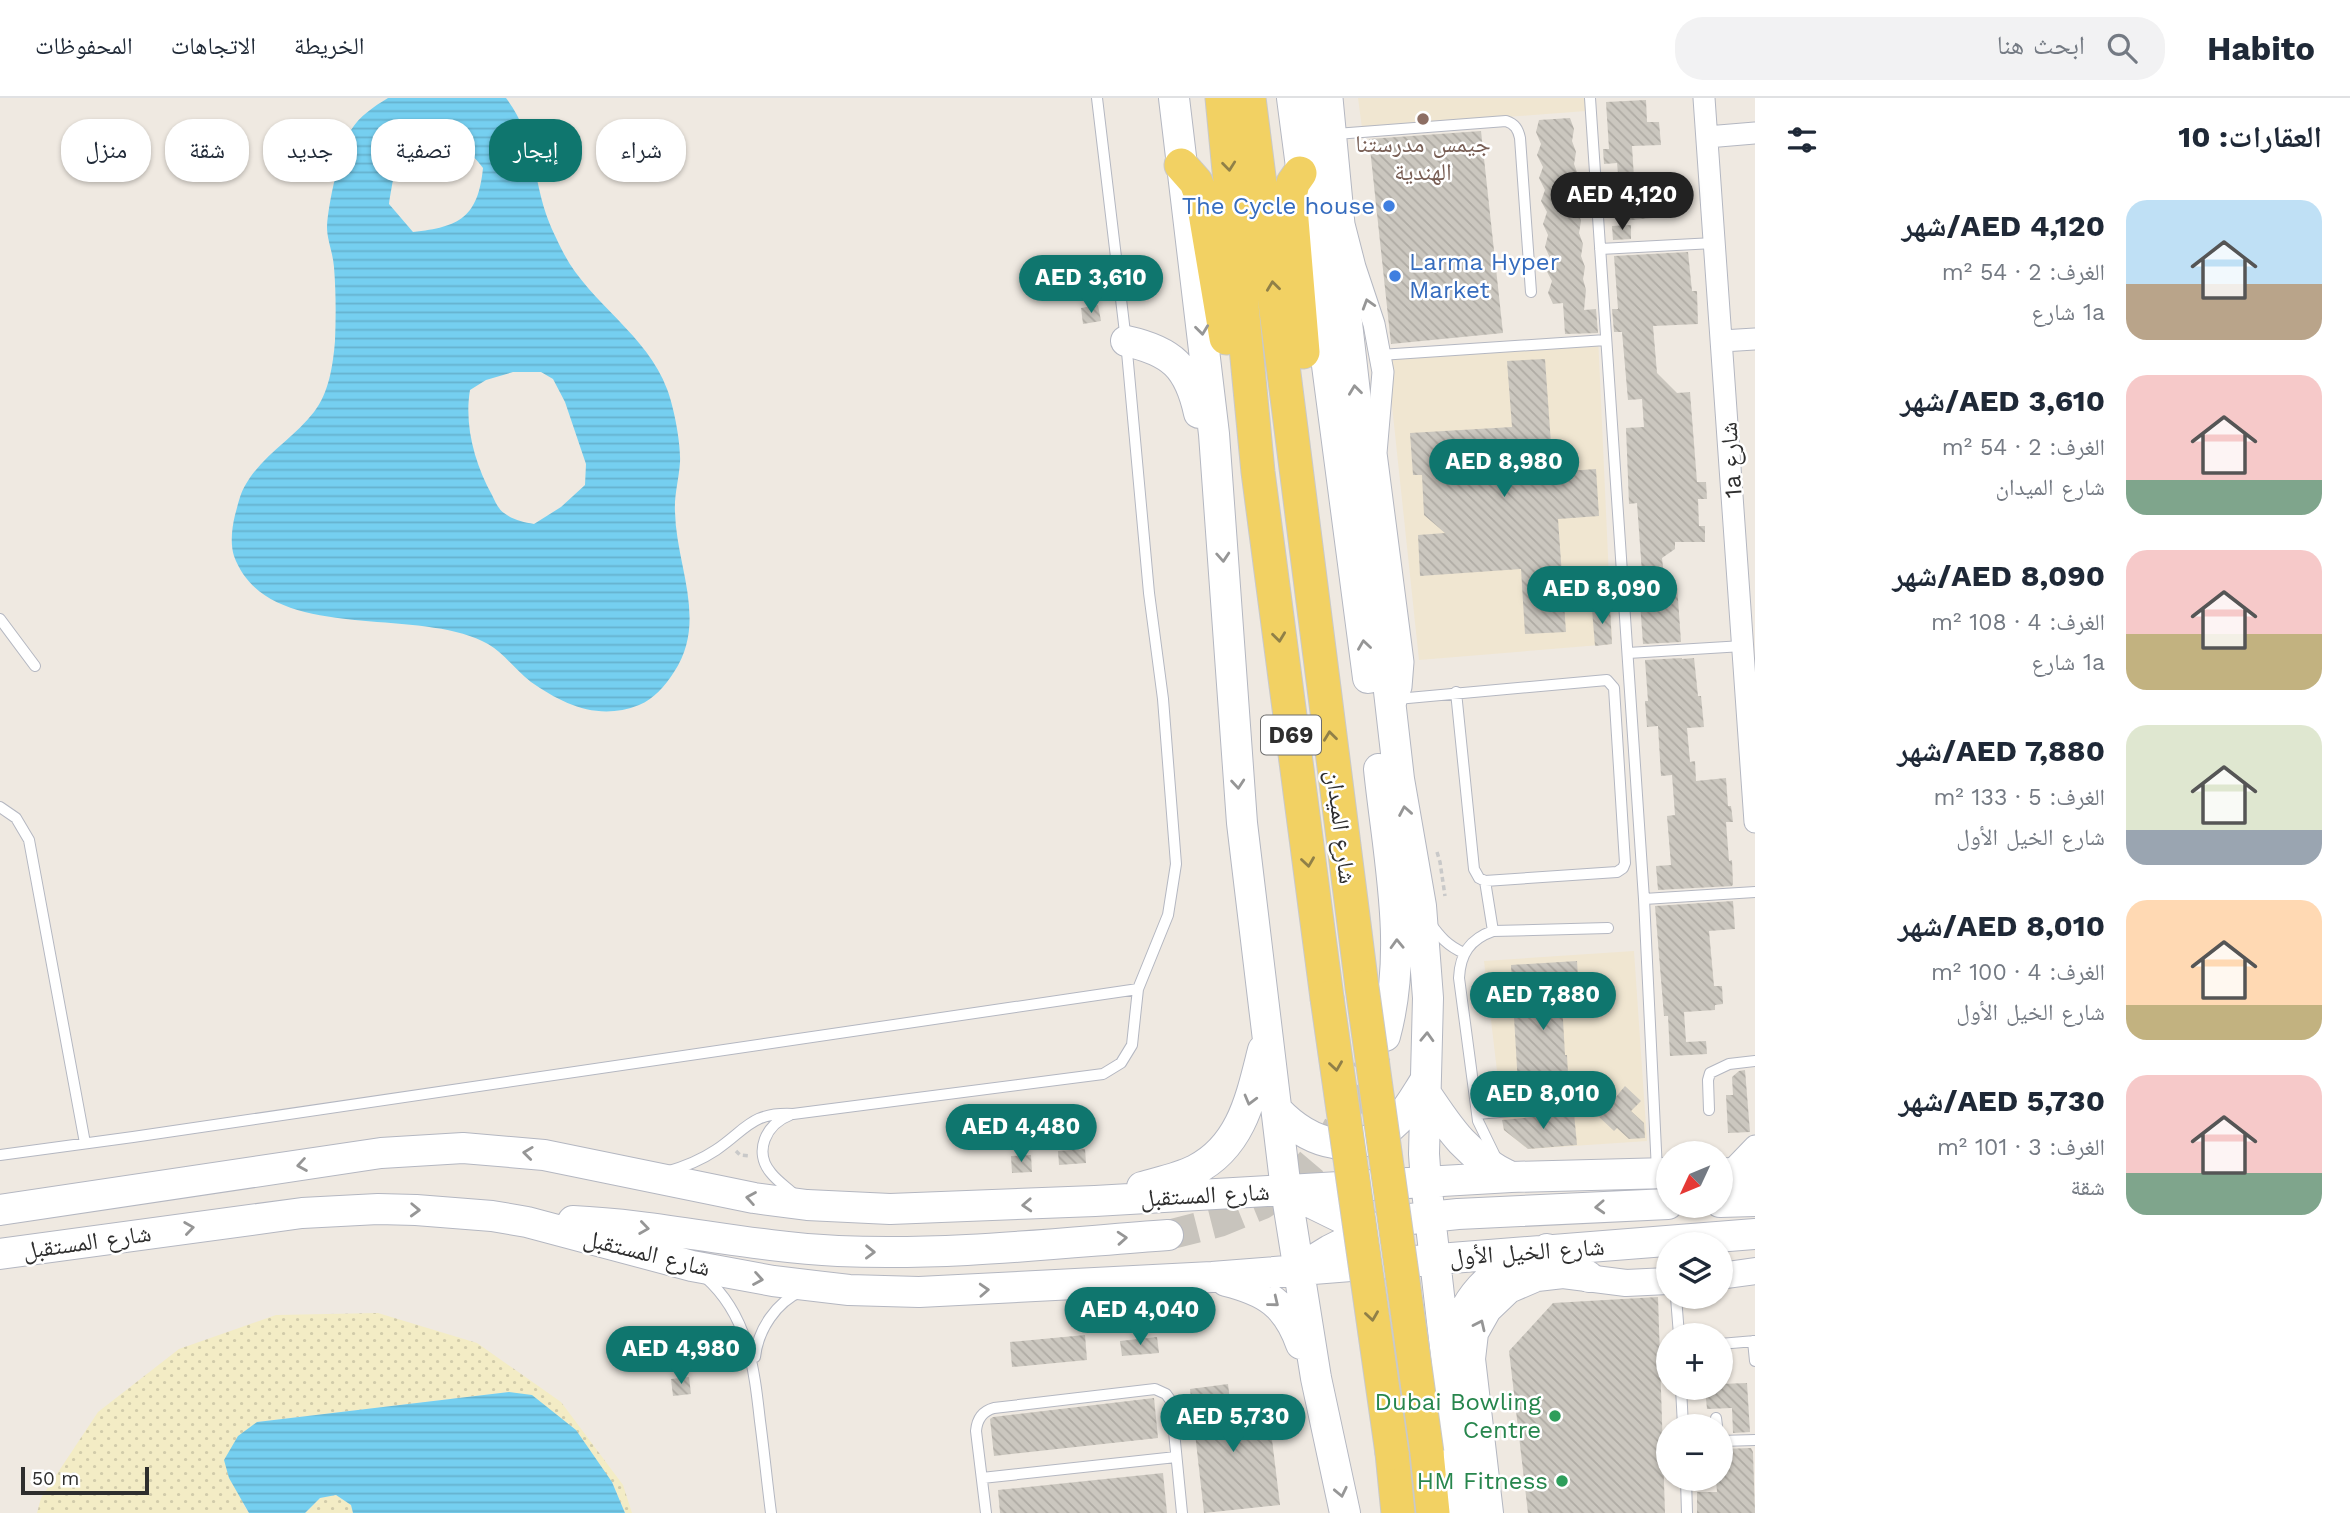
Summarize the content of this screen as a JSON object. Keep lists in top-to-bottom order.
{
  "streets": {
    "main road": [
      "D69",
      "شارع الميدان",
      "شارع المستقبل",
      "شارع الخيل الأول"
    ],
    "street": ["1a شارع"]
  },
  "crossings": [
    ["شارع المستقبل", "شارع الخيل الأول"]
  ],
  "places": [
    "جيمس مدرستنا الهندية",
    "The Cycle house",
    "Larma Hyper Market",
    "Dubai Bowling Centre",
    "HM Fitness"
  ],
  "scale_bar": "50 m",
  "north": "bottom left",
  "page": {
    "header": "Habito",
    "search": "ابحث هنا",
    "nav": ["الخريطة", "الاتجاهات", "المحفوظات"],
    "heading": "العقارات: 10",
    "chip": [
      "شراء",
      "إيجار",
      "تصفية",
      "جديد",
      "شقة",
      "منزل"
    ],
    "price": [
      "AED 4,120",
      "AED 3,610",
      "AED 8,980",
      "AED 8,090",
      "AED 7,880",
      "AED 8,010",
      "AED 4,480",
      "AED 4,040",
      "AED 4,980",
      "AED 5,730"
    ],
    "list": [
      {
        "name": "AED 4,120/شهر",
        "note": "الغرف: 2 · 54 m² · 1a شارع"
      },
      {
        "name": "AED 3,610/شهر",
        "note": "الغرف: 2 · 54 m² · شارع الميدان"
      },
      {
        "name": "AED 8,090/شهر",
        "note": "الغرف: 4 · 108 m² · 1a شارع"
      },
      {
        "name": "AED 7,880/شهر",
        "note": "الغرف: 5 · 133 m² · شارع الخيل الأول"
      },
      {
        "name": "AED 8,010/شهر",
        "note": "الغرف: 4 · 100 m² · شارع الخيل الأول"
      },
      {
        "name": "AED 5,730/شهر",
        "note": "الغرف: 3 · 101 m² · شقة"
      }
    ],
    "map_buttons": ["+", "−"],
    "scale": "50 m"
  }
}
